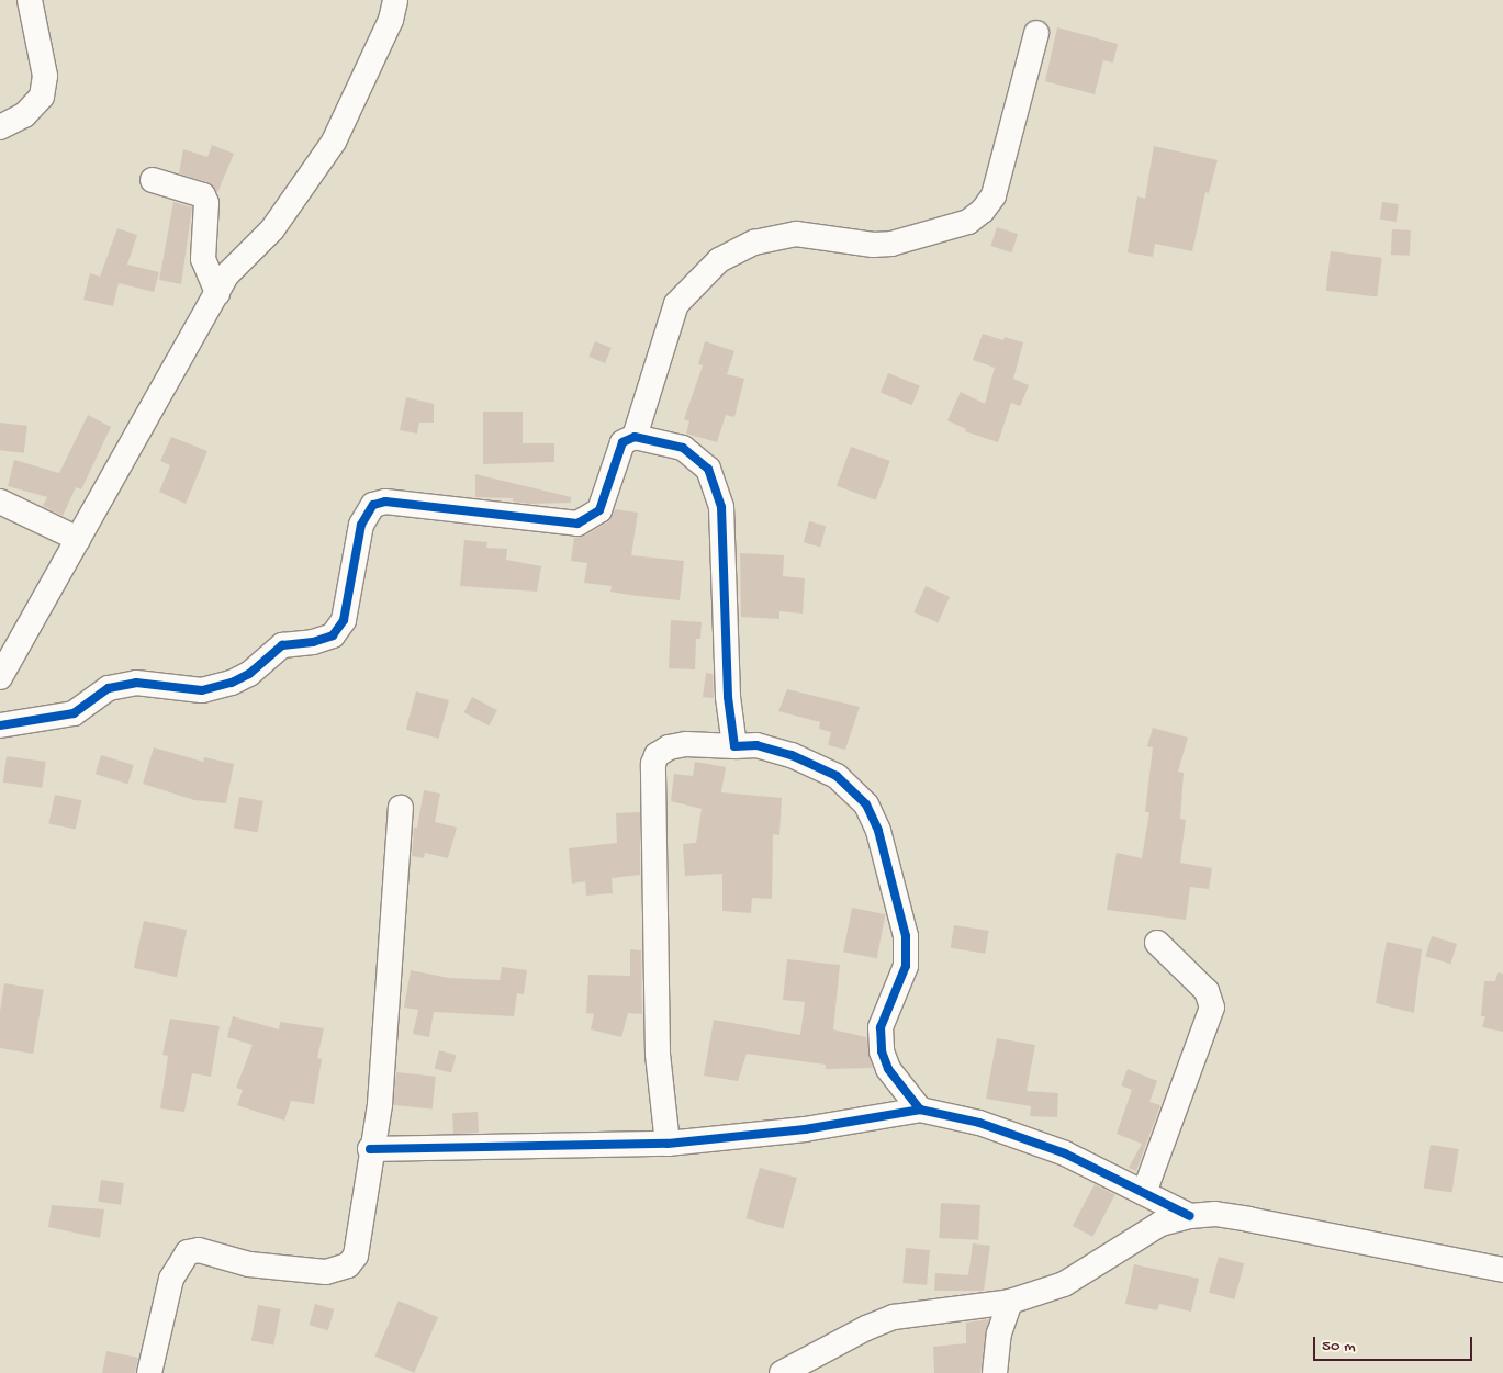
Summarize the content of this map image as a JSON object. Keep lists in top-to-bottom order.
{
  "scale_bar": "50 m"
}
